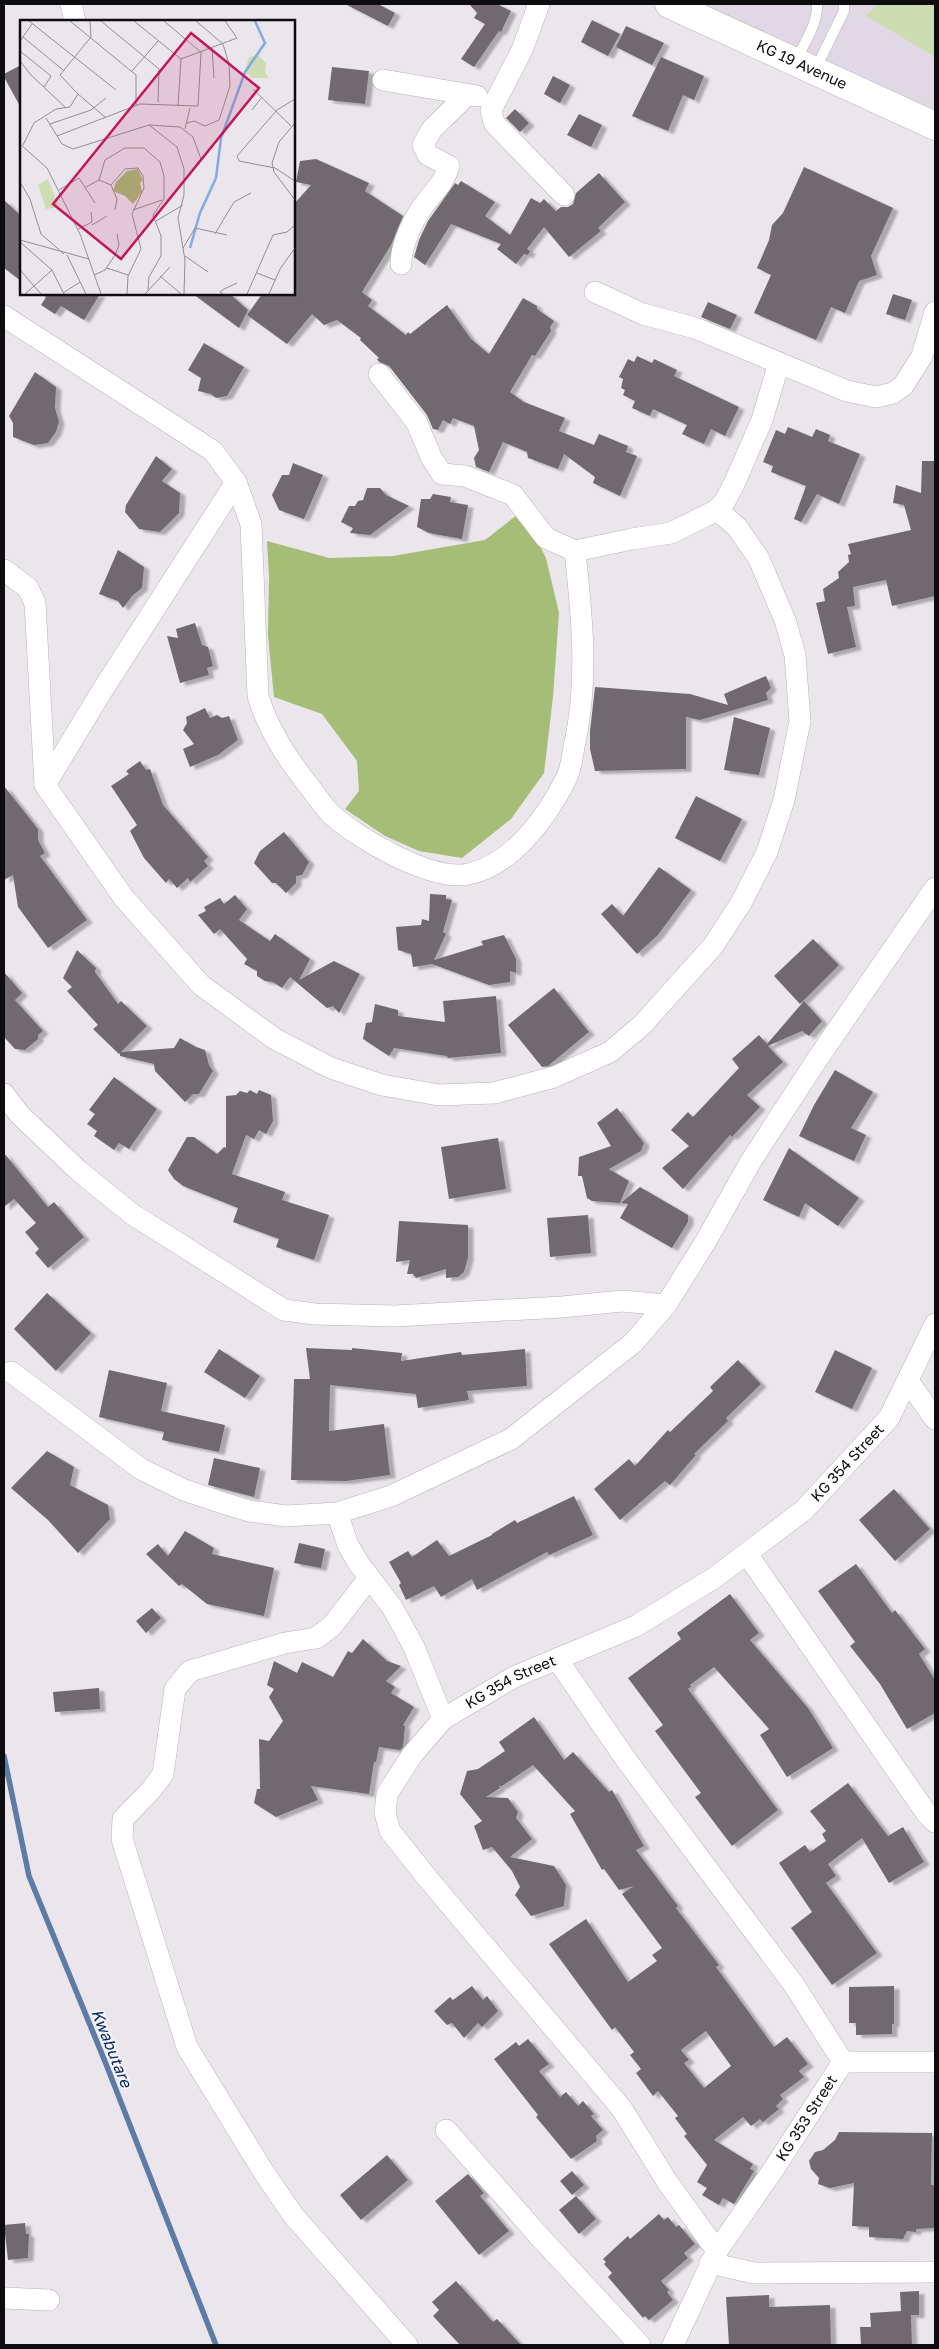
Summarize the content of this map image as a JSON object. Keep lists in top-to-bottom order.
{
  "streets": {
    "main road": ["KG 19 Avenue"],
    "street": ["KG 354 Street", "KG 353 Street"]
  },
  "crossings": [
    ["KG 354 Street", "KG 353 Street"]
  ],
  "water": ["Kwabutare"]
}
